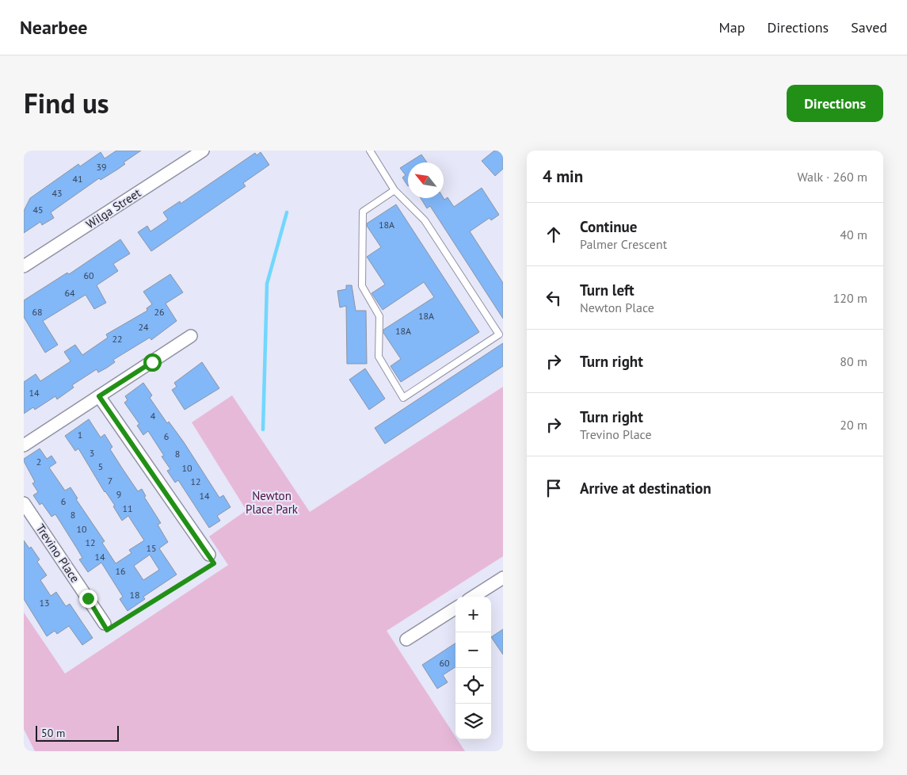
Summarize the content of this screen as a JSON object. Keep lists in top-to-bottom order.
{
  "streets": {
    "street": ["Wilga Street", "Trevino Place"]
  },
  "parks": ["Newton Place Park"],
  "house_numbers": [
    "39",
    "41",
    "43",
    "45",
    "18A",
    "60",
    "64",
    "68",
    "26",
    "18A",
    "24",
    "18A",
    "22",
    "14",
    "4",
    "1",
    "6",
    "3",
    "8",
    "2",
    "5",
    "10",
    "7",
    "12",
    "9",
    "14",
    "6",
    "11",
    "8",
    "10",
    "12",
    "15",
    "14",
    "16",
    "18",
    "13",
    "60"
  ],
  "scale_bar": "50 m",
  "north": "top left",
  "page": {
    "header": "Nearbee",
    "nav": ["Map", "Directions", "Saved"],
    "title": "Find us",
    "buttons": "Directions",
    "heading": ["4 min", "Walk · 260 m"],
    "list": [
      ["Continue", "Palmer Crescent", "40 m"],
      ["Turn left", "Newton Place", "120 m"],
      ["Turn right", "80 m"],
      ["Turn right", "Trevino Place", "20 m"],
      "Arrive at destination"
    ],
    "map_buttons": ["+", "−"],
    "scale": "50 m"
  }
}
